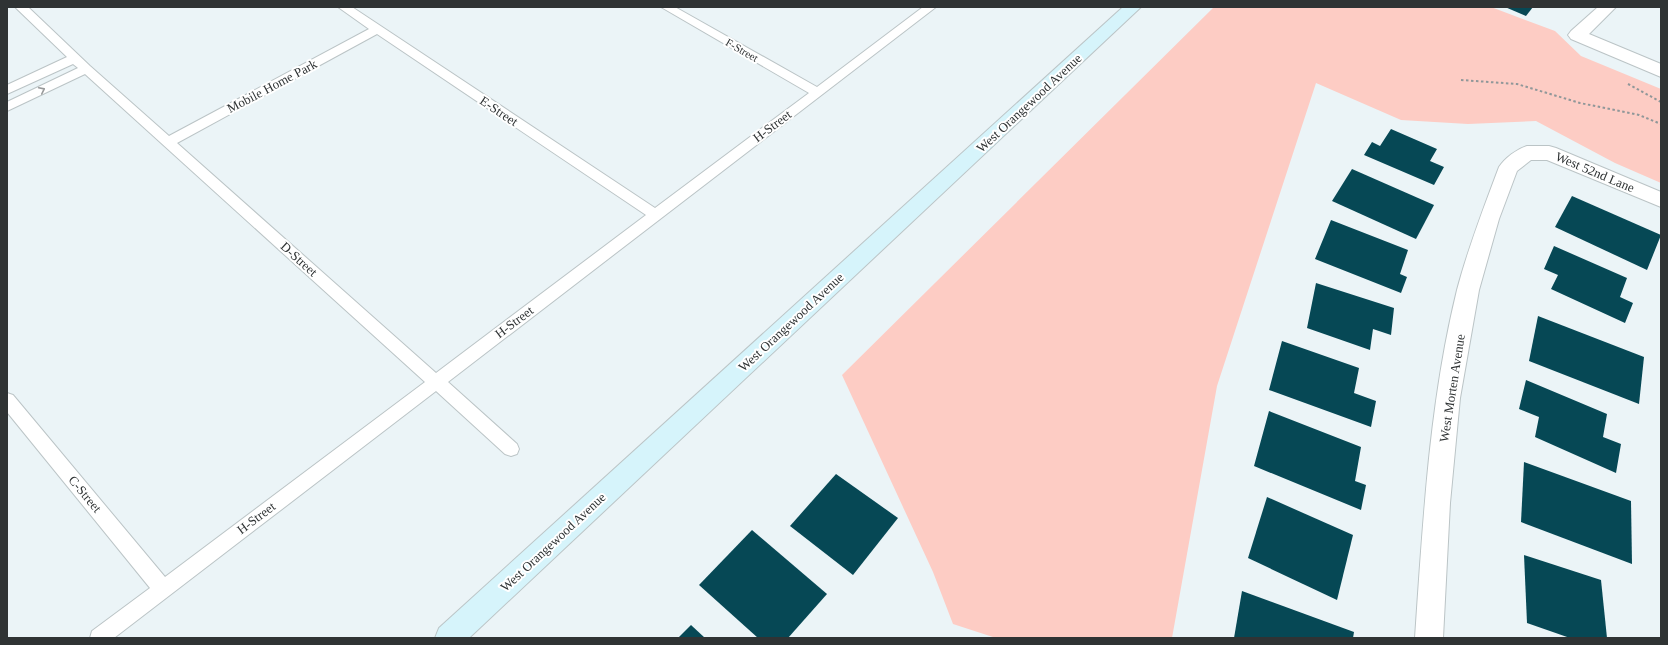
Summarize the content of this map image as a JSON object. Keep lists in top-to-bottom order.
{
  "streets": {
    "street": ["West Orangewood Avenue", "West 52nd Lane", "West Morten Avenue"],
    "lane": [
      "F-Street",
      "Mobile Home Park",
      "E-Street",
      "H-Street",
      "D-Street",
      "C-Street"
    ]
  },
  "crossings": [
    ["F-Street", "H-Street"],
    ["Mobile Home Park", "E-Street"],
    ["Mobile Home Park", "D-Street"],
    ["E-Street", "H-Street"],
    ["H-Street", "D-Street"],
    ["H-Street", "C-Street"],
    ["West 52nd Lane", "West Morten Avenue"]
  ]
}
